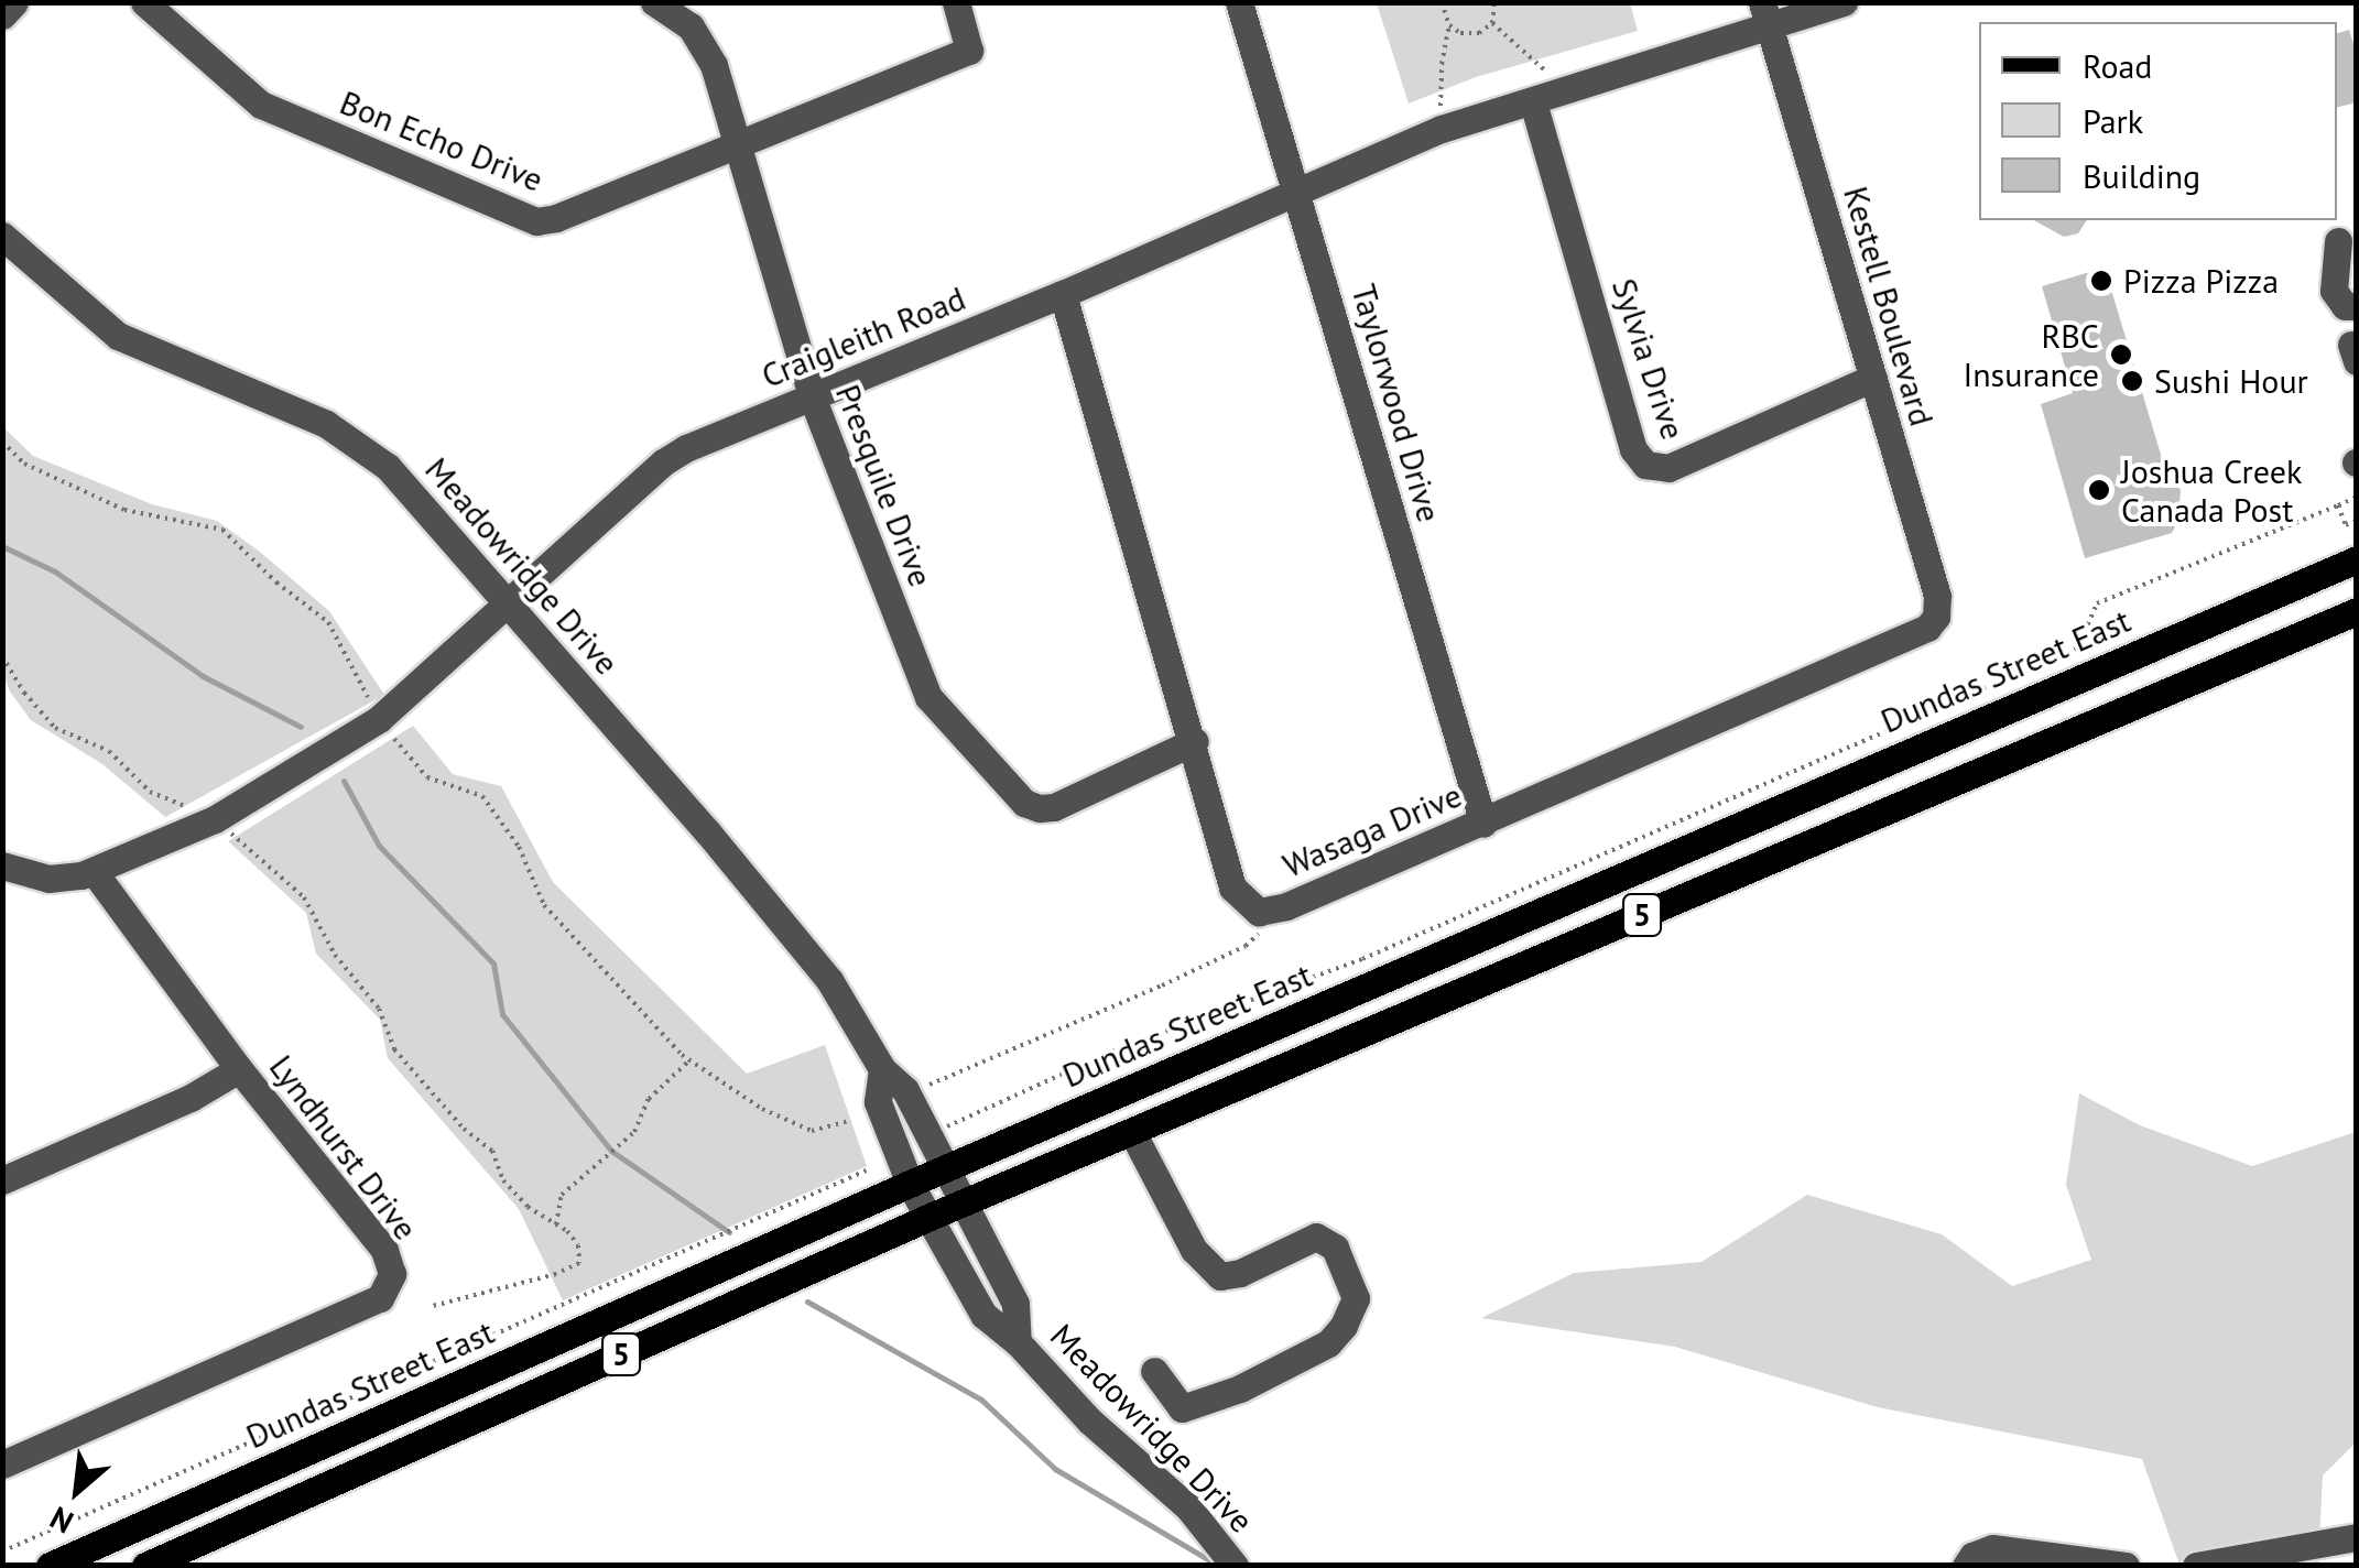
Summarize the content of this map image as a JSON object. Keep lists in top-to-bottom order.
{
  "streets": {
    "main road": ["Dundas Street East", "5"],
    "street": [
      "Bon Echo Drive",
      "Kestell Boulevard",
      "Craigleith Road",
      "Sylvia Drive",
      "Taylorwood Drive",
      "Presquile Drive",
      "Meadowridge Drive",
      "Wasaga Drive",
      "Lyndhurst Drive"
    ]
  },
  "crossings": [
    ["Bon Echo Drive", "Presquile Drive"],
    ["Kestell Boulevard", "Craigleith Road"],
    ["Kestell Boulevard", "Sylvia Drive"],
    ["Kestell Boulevard", "Wasaga Drive"],
    ["Craigleith Road", "Sylvia Drive"],
    ["Craigleith Road", "Taylorwood Drive"],
    ["Craigleith Road", "Presquile Drive"],
    ["Craigleith Road", "Meadowridge Drive"],
    ["Craigleith Road", "Wasaga Drive"],
    ["Craigleith Road", "Lyndhurst Drive"],
    ["Taylorwood Drive", "Wasaga Drive"],
    ["Presquile Drive", "Wasaga Drive"],
    ["Meadowridge Drive", "Dundas Street East"],
    ["Meadowridge Drive", "5"]
  ],
  "places": [
    "Pizza Pizza",
    "RBC Insurance",
    "Sushi Hour",
    "Joshua Creek Canada Post"
  ],
  "legend": ["Road", "Park", "Building"],
  "north": "bottom left"
}
